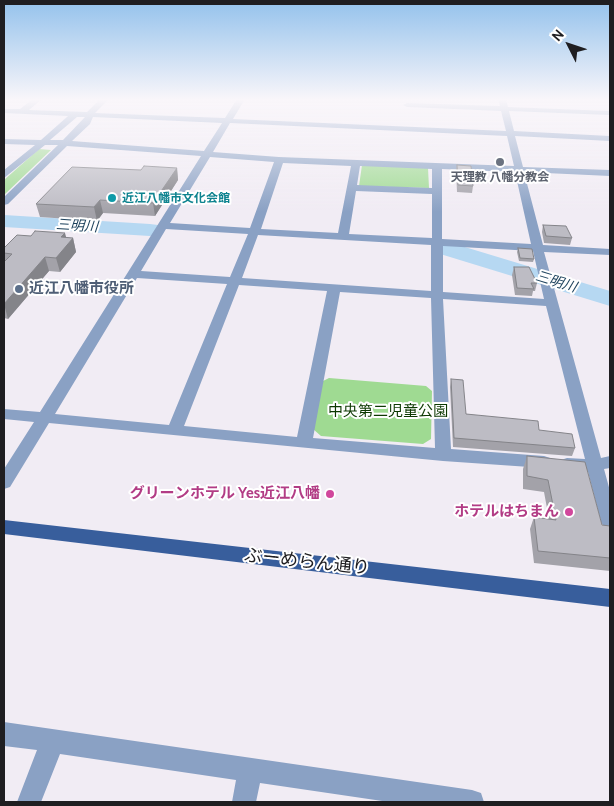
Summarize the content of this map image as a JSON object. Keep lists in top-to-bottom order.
{
  "streets": {
    "main road": ["ぶーめらん通り"]
  },
  "water": ["三明川"],
  "parks": ["中央第二児童公園"],
  "places": [
    "天理教 八幡分教会",
    "近江八幡市文化会館",
    "近江八幡市役所",
    "グリーンホテル Yes近江八幡",
    "ホテルはちまん"
  ],
  "north": "top left"
}
